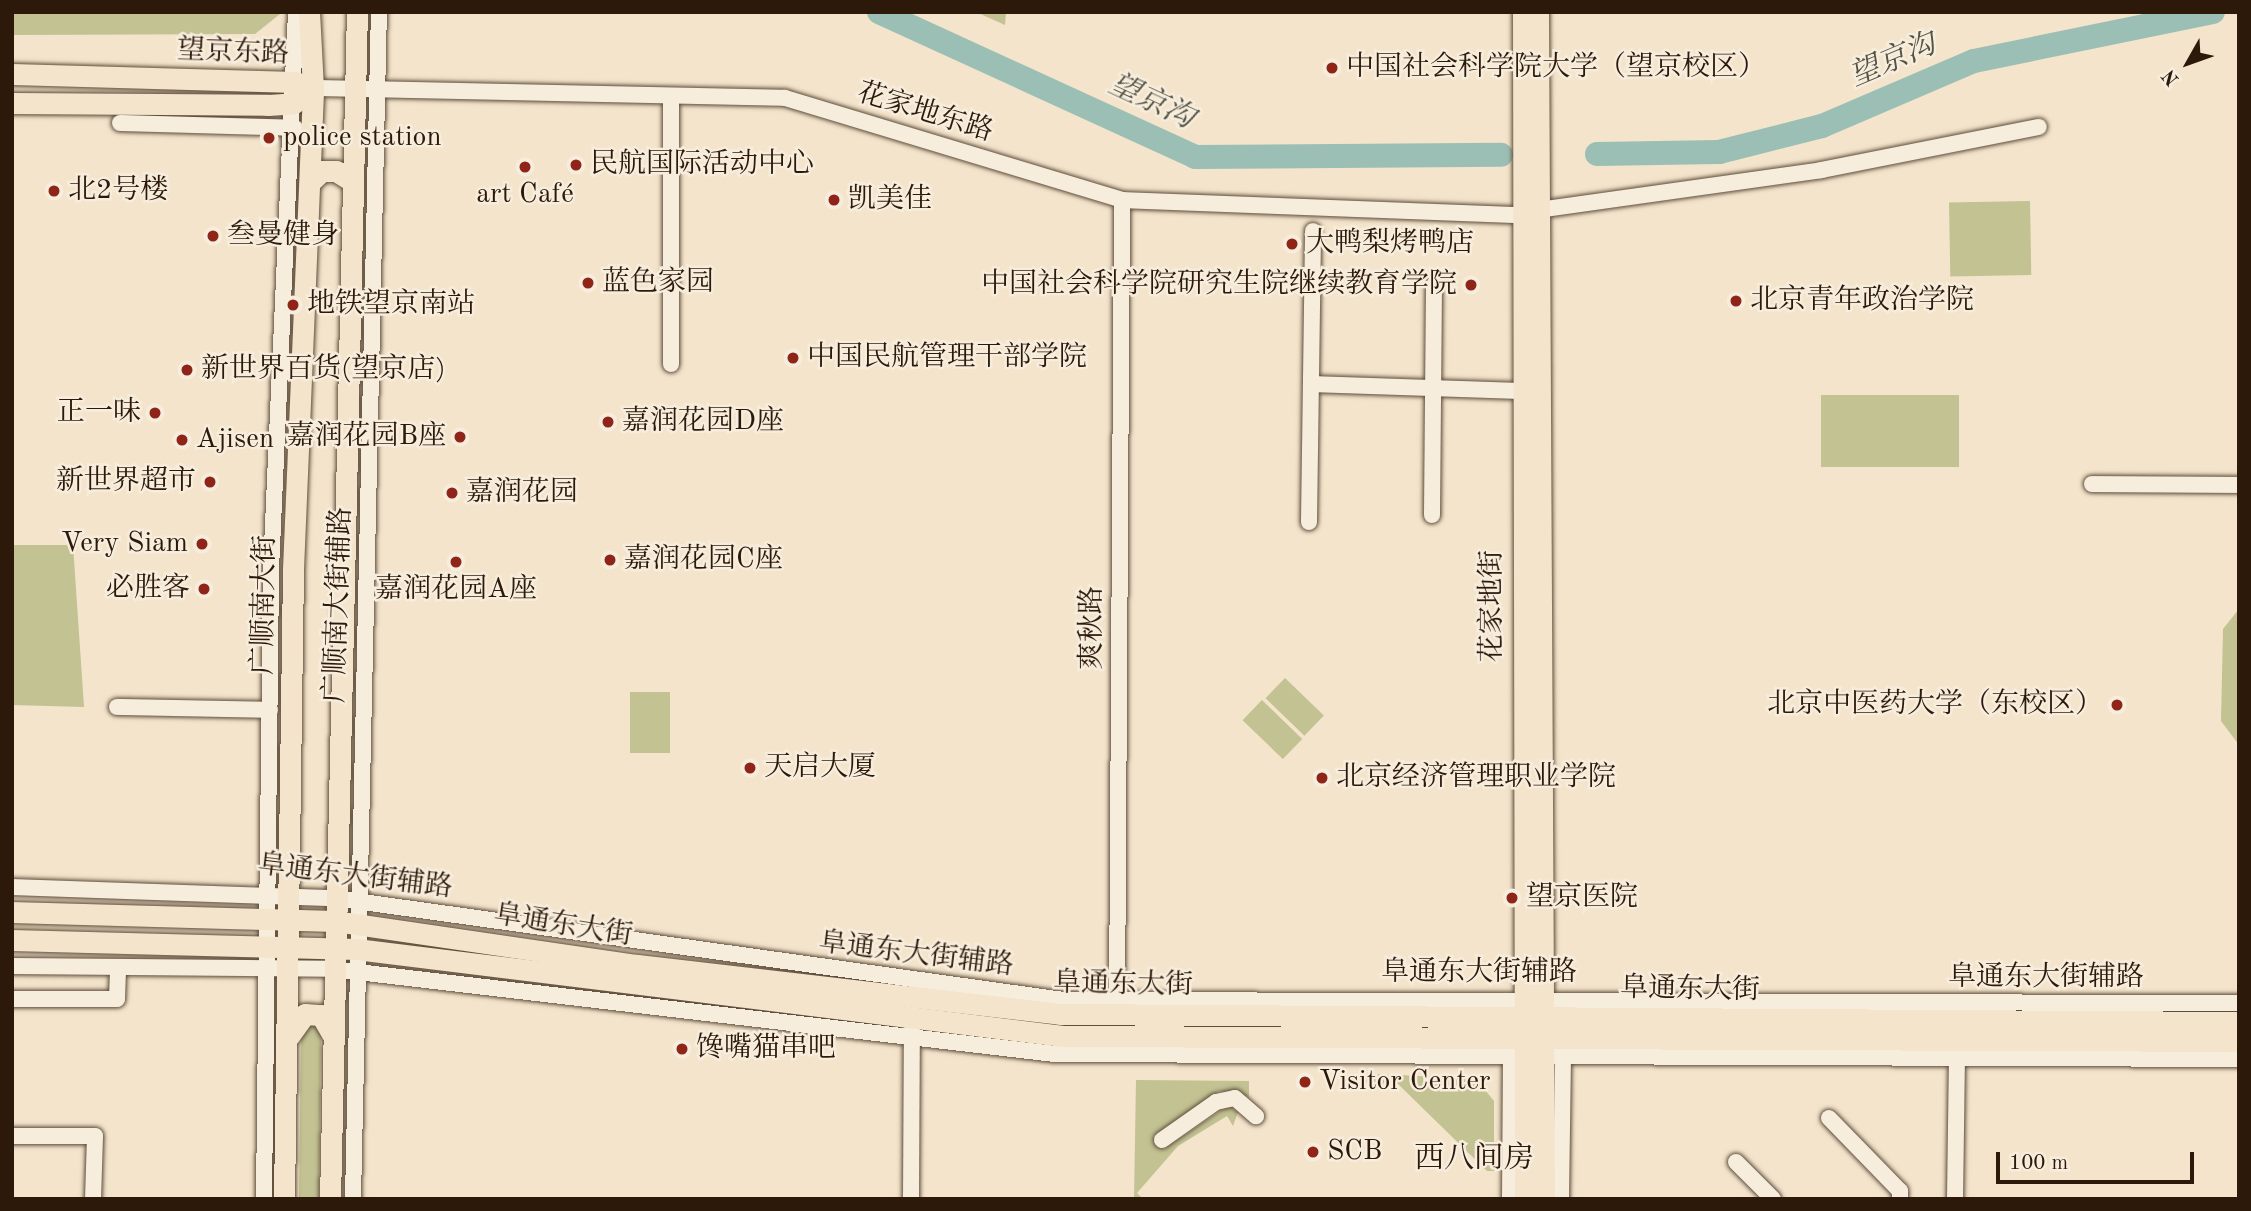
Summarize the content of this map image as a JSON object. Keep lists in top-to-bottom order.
{
  "streets": {
    "main road": [
      "望京东路",
      "广顺南大街",
      "花家地街",
      "阜通东大街"
    ],
    "street": [
      "花家地东路",
      "广顺南大街辅路",
      "爽秋路",
      "阜通东大街辅路"
    ]
  },
  "crossings": [
    ["望京东路", "花家地东路"],
    ["望京东路", "广顺南大街"],
    ["花家地东路", "广顺南大街"],
    ["花家地东路", "广顺南大街辅路"],
    ["花家地东路", "花家地街"],
    ["花家地东路", "爽秋路"],
    ["广顺南大街", "阜通东大街辅路"],
    ["广顺南大街", "阜通东大街"],
    ["广顺南大街辅路", "阜通东大街辅路"],
    ["广顺南大街辅路", "阜通东大街"],
    ["花家地街", "阜通东大街辅路"],
    ["花家地街", "阜通东大街"],
    ["爽秋路", "阜通东大街辅路"],
    ["爽秋路", "阜通东大街"],
    ["阜通东大街辅路", "阜通东大街"]
  ],
  "districts": ["西八间房"],
  "water": ["望京沟"],
  "places": [
    "中国社会科学院大学（望京校区）",
    "police station",
    "民航国际活动中心",
    "art Café",
    "北2号楼",
    "凯美佳",
    "叁曼健身",
    "大鸭梨烤鸭店",
    "蓝色家园",
    "中国社会科学院研究生院继续教育学院",
    "北京青年政治学院",
    "地铁望京南站",
    "中国民航管理干部学院",
    "新世界百货(望京店)",
    "正一味",
    "嘉润花园D座",
    "嘉润花园B座",
    "Ajisen",
    "新世界超市",
    "嘉润花园",
    "Very Siam",
    "嘉润花园C座",
    "嘉润花园A座",
    "必胜客",
    "北京中医药大学（东校区）",
    "天启大厦",
    "北京经济管理职业学院",
    "望京医院",
    "馋嘴猫串吧",
    "Visitor Center",
    "SCB"
  ],
  "scale_bar": "100 m",
  "north": "bottom left"
}
